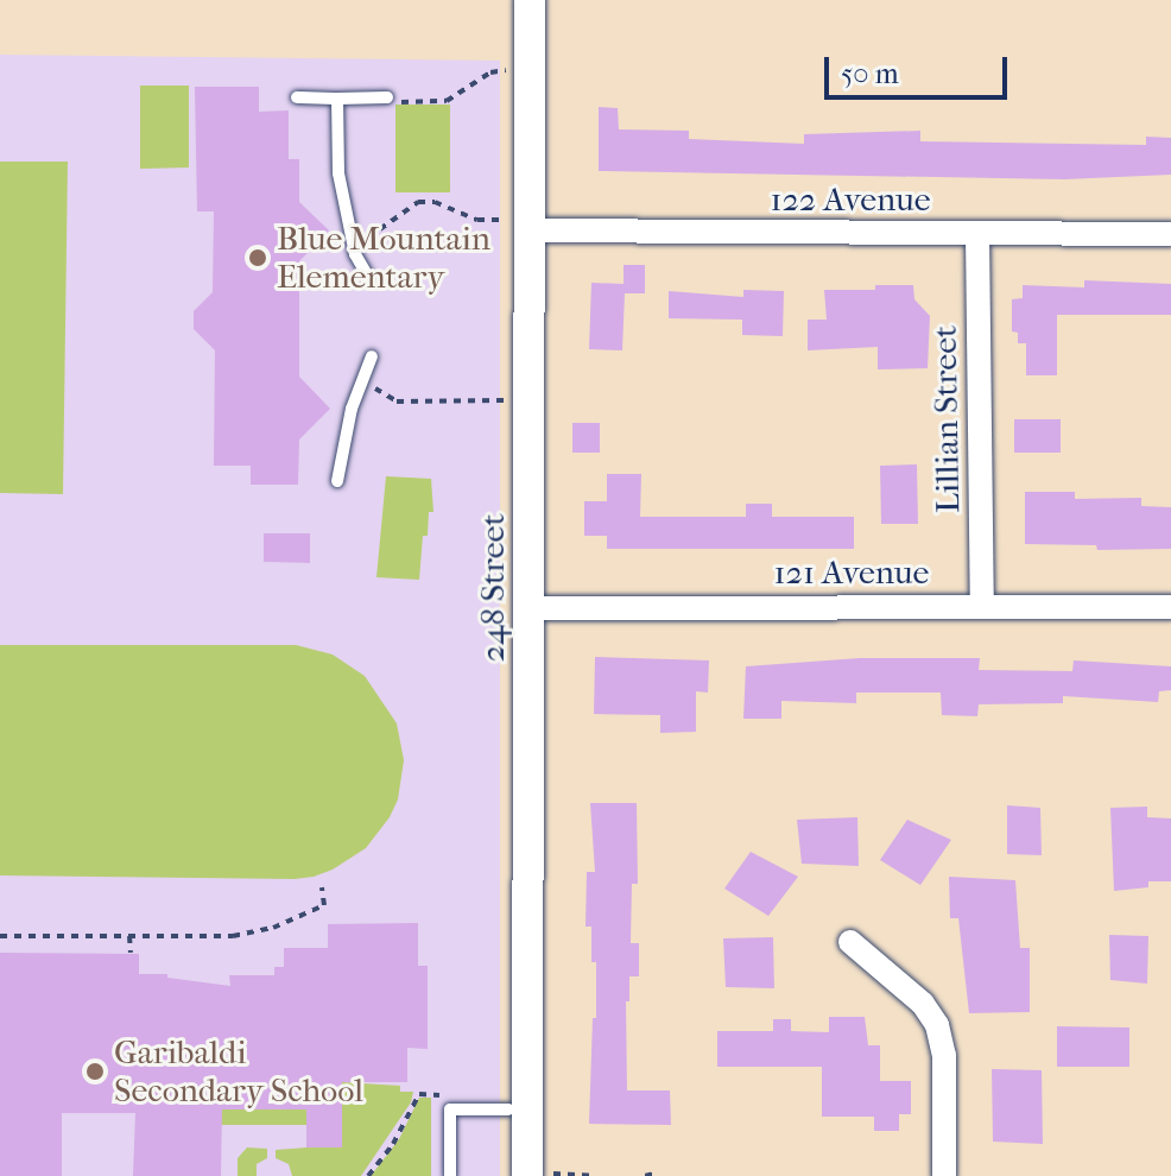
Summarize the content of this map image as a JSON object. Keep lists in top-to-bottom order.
{
  "streets": {
    "street": [
      "122 Avenue",
      "Lillian Street",
      "121 Avenue",
      "248 Street"
    ]
  },
  "crossings": [
    ["122 Avenue", "Lillian Street"],
    ["122 Avenue", "248 Street"],
    ["Lillian Street", "121 Avenue"],
    ["121 Avenue", "248 Street"]
  ],
  "places": ["Blue Mountain Elementary", "Garibaldi Secondary School"],
  "scale_bar": "50 m"
}
